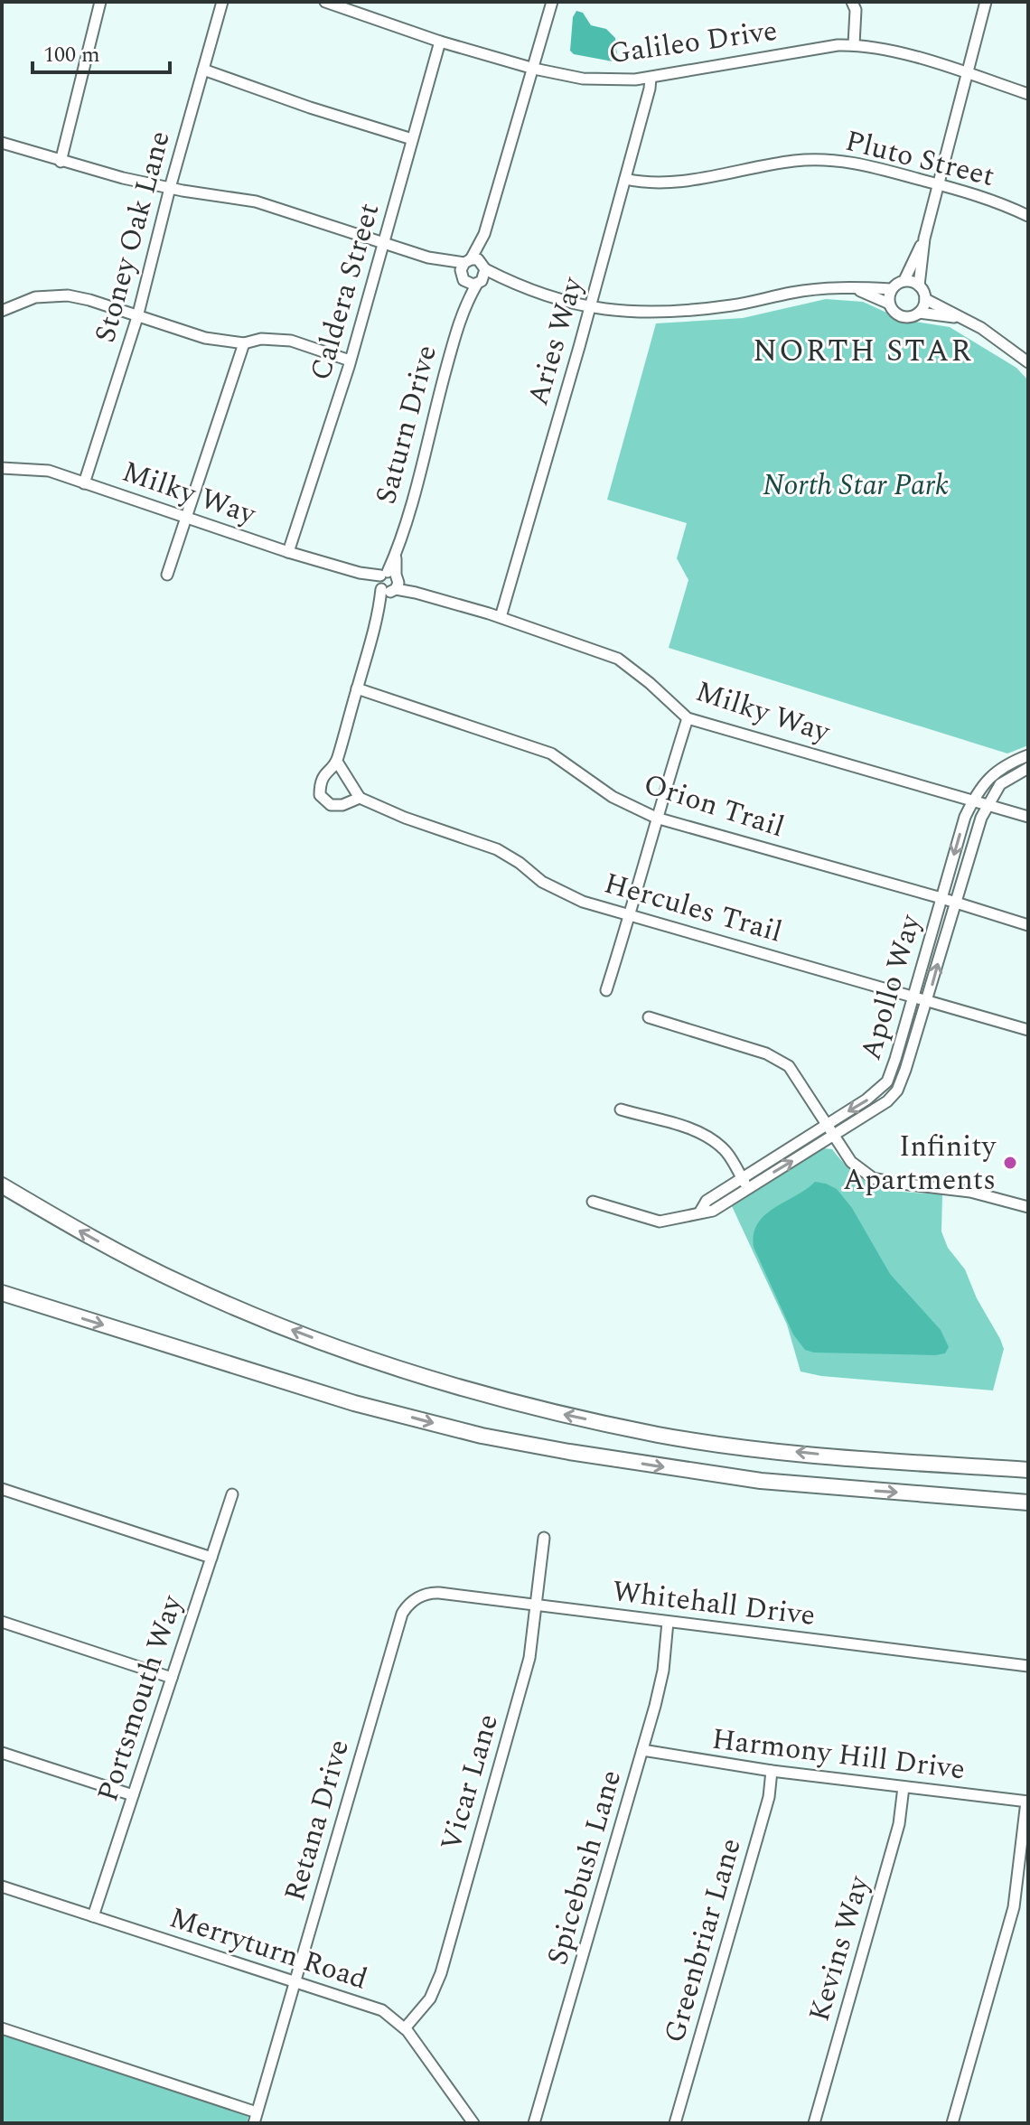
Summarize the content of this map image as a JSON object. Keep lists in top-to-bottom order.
{
  "streets": {
    "street": [
      "Galileo Drive",
      "Pluto Street",
      "Stoney Oak Lane",
      "Caldera Street",
      "Aries Way",
      "Saturn Drive",
      "Milky Way",
      "Orion Trail",
      "Hercules Trail",
      "Apollo Way",
      "Whitehall Drive",
      "Portsmouth Way",
      "Harmony Hill Drive",
      "Vicar Lane",
      "Retana Drive",
      "Spicebush Lane",
      "Greenbriar Lane",
      "Merryturn Road",
      "Kevins Way"
    ]
  },
  "crossings": [
    ["Galileo Drive", "Caldera Street"],
    ["Galileo Drive", "Aries Way"],
    ["Pluto Street", "Aries Way"],
    ["Stoney Oak Lane", "Milky Way"],
    ["Caldera Street", "Milky Way"],
    ["Aries Way", "Milky Way"],
    ["Saturn Drive", "Milky Way"],
    ["Saturn Drive", "Orion Trail"],
    ["Saturn Drive", "Hercules Trail"],
    ["Milky Way", "Apollo Way"],
    ["Orion Trail", "Apollo Way"],
    ["Hercules Trail", "Apollo Way"],
    ["Whitehall Drive", "Vicar Lane"],
    ["Whitehall Drive", "Retana Drive"],
    ["Whitehall Drive", "Spicebush Lane"],
    ["Portsmouth Way", "Merryturn Road"],
    ["Harmony Hill Drive", "Spicebush Lane"],
    ["Harmony Hill Drive", "Greenbriar Lane"],
    ["Harmony Hill Drive", "Kevins Way"],
    ["Vicar Lane", "Merryturn Road"],
    ["Retana Drive", "Merryturn Road"]
  ],
  "districts": ["NORTH STAR"],
  "parks": ["North Star Park"],
  "places": ["Infinity Apartments"],
  "scale_bar": "100 m"
}
